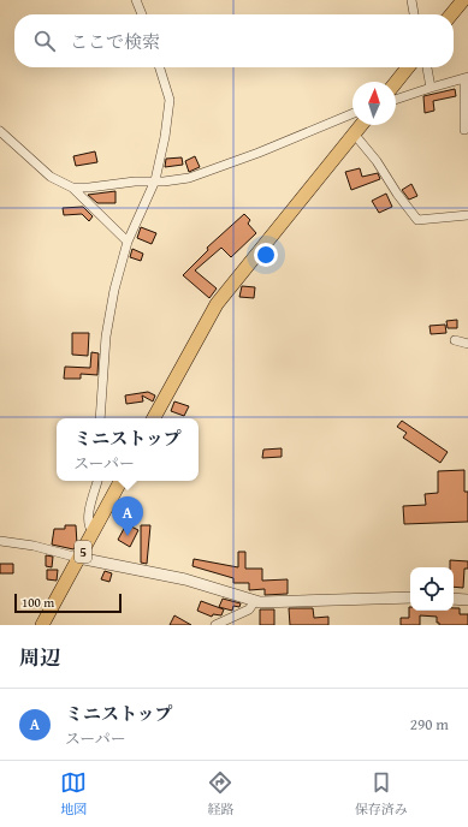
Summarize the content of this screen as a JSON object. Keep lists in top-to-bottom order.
{
  "streets": {
    "main road": ["5"]
  },
  "scale_bar": "100 m",
  "north": "top",
  "page": {
    "search": "ここで検索",
    "popup": ["ミニストップ", "スーパー"],
    "pins": "A",
    "scale": "100 m",
    "heading": "周辺",
    "list": [
      {
        "mark": "A",
        "name": "ミニストップ",
        "note": "スーパー",
        "value": "290 m"
      }
    ],
    "nav": ["地図", "経路", "保存済み"]
  }
}
